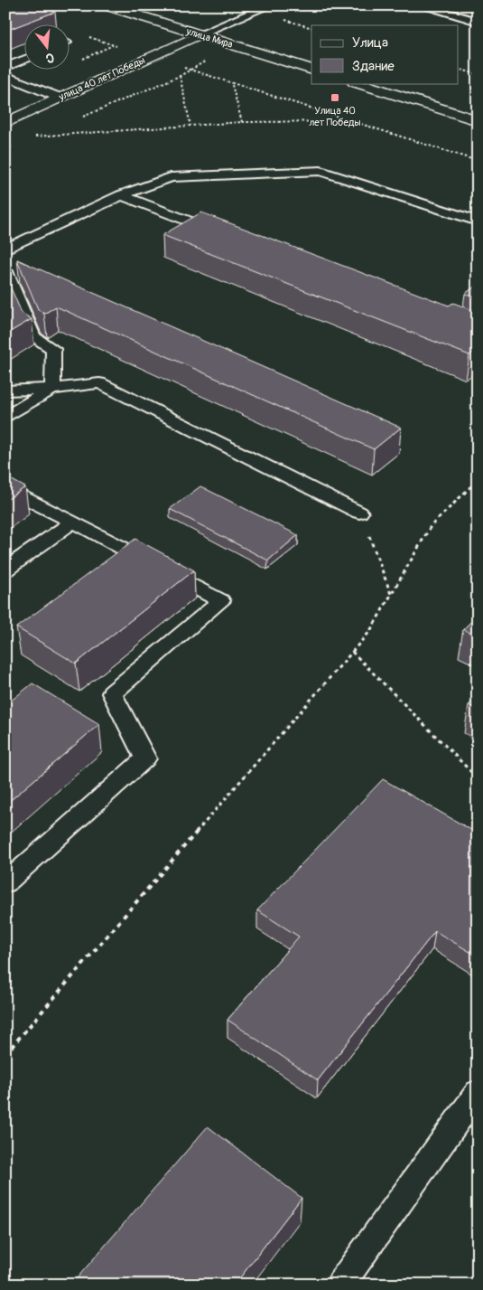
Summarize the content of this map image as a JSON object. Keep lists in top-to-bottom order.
{
  "streets": {
    "street": ["улица Мира", "улица 40 лет Победы"]
  },
  "crossings": [
    ["улица Мира", "улица 40 лет Победы"]
  ],
  "places": {
    "transit": ["Улица 40 лет Победы"]
  },
  "legend": ["Улица", "Здание"],
  "north": "bottom"
}
